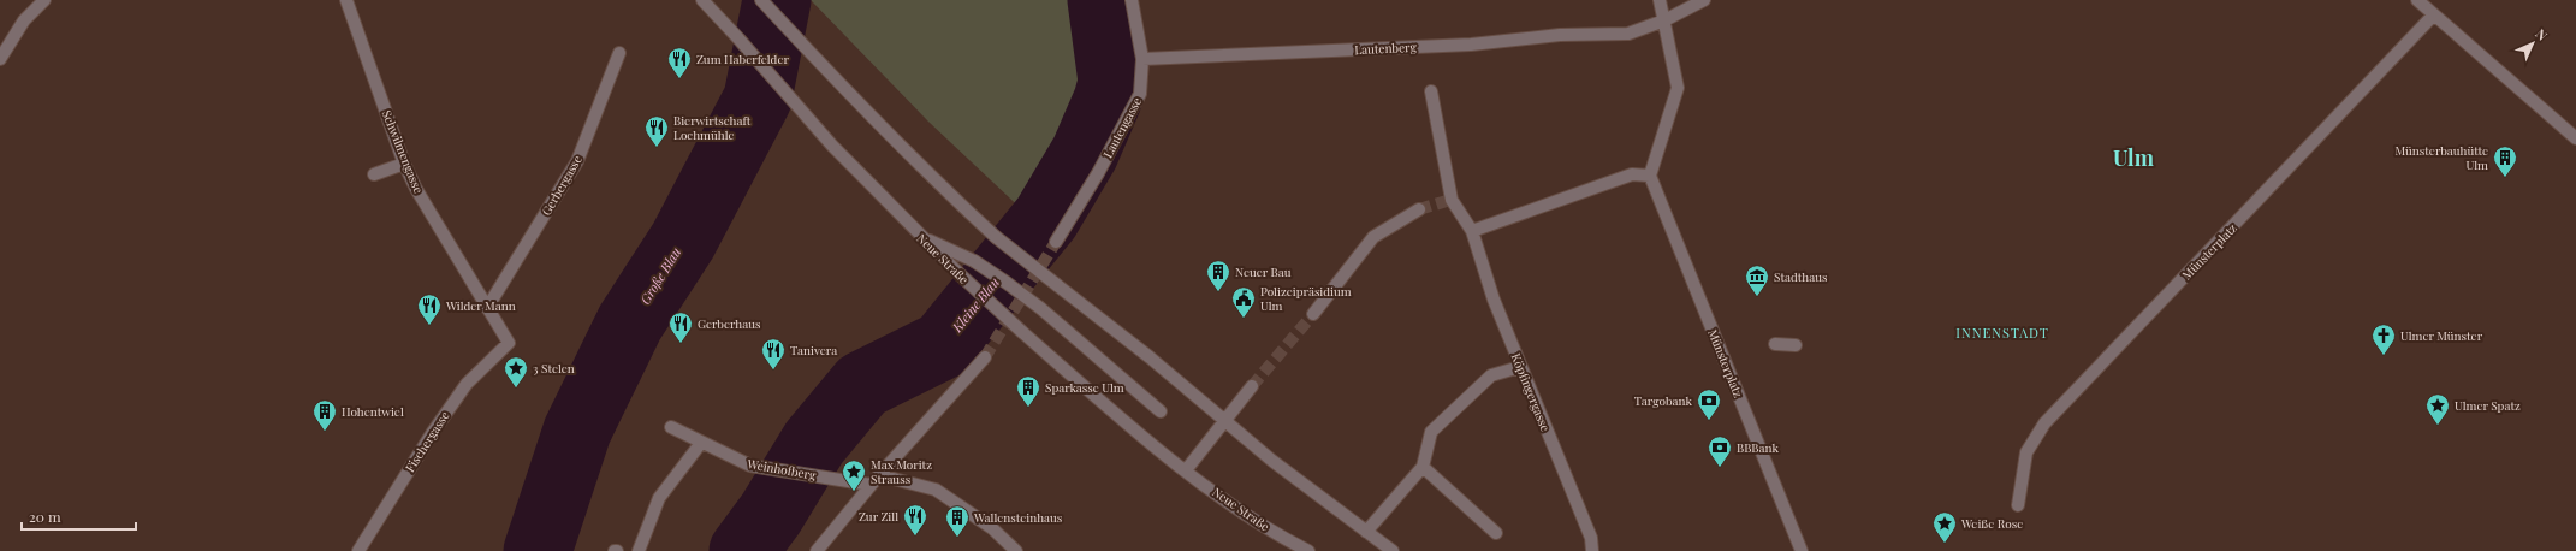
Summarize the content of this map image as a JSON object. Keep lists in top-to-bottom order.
{
  "streets": {
    "street": [
      "Lautenberg",
      "Lautengasse",
      "Schwilmengasse",
      "Gerbergasse",
      "Münsterplatz",
      "Neue Straße",
      "Köpfingergasse",
      "Fischergasse",
      "Weinhofberg"
    ]
  },
  "crossings": [
    ["Lautenberg", "Lautengasse"],
    ["Schwilmengasse", "Gerbergasse"],
    ["Schwilmengasse", "Fischergasse"]
  ],
  "districts": ["Ulm", "INNENSTADT"],
  "water": ["Große Blau", "Kleine Blau"],
  "places": {
    "restaurant": [
      "Zum Haberfelder",
      "Bierwirtschaft Lochmühle",
      "Wilder Mann",
      "Gerberhaus",
      "Tanivera",
      "Zur Zill"
    ],
    "building": [
      "Münsterbauhütte Ulm",
      "Neuer Bau",
      "Sparkasse Ulm",
      "Hohentwiel",
      "Wallensteinhaus"
    ],
    "museum": ["Stadthaus"],
    "public building": ["Polizeipräsidium Ulm"],
    "church": ["Ulmer Münster"],
    "place": [
      "3 Stelen",
      "Ulmer Spatz",
      "Max Moritz Strauss",
      "Weiße Rose"
    ],
    "bank": ["Targobank", "BBBank"]
  },
  "scale_bar": "20 m",
  "north": "top right"
}
